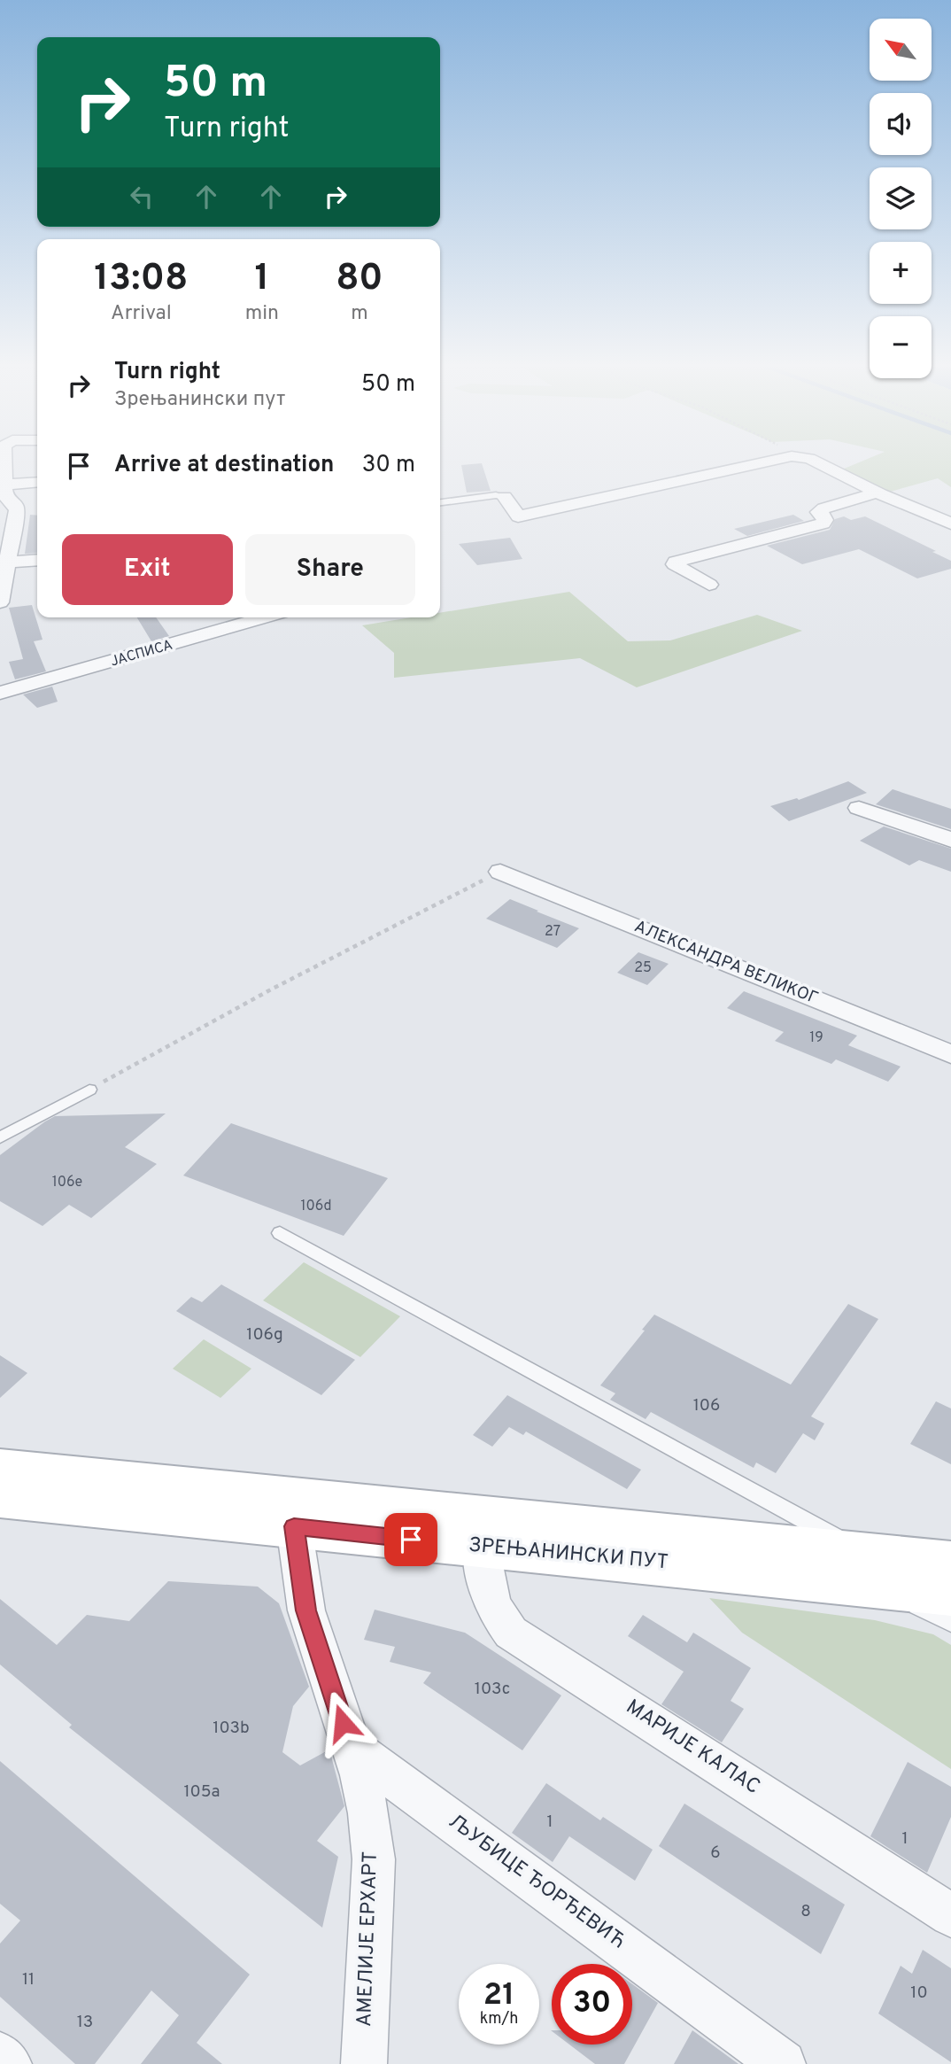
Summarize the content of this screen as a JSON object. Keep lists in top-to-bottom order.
{
  "streets": {
    "main road": ["ЗРЕЊАНИНСКИ ПУТ"],
    "street": [
      "ЈАСПИСА",
      "АЛЕКСАНДРА ВЕЛИКОГ",
      "МАРИЈЕ КАЛАС",
      "ЉУБИЦЕ ЂОРЂЕВИЋ",
      "АМЕЛИЈЕ ЕРХАРТ"
    ]
  },
  "crossings": [
    ["ЗРЕЊАНИНСКИ ПУТ", "МАРИЈЕ КАЛАС"],
    ["ЗРЕЊАНИНСКИ ПУТ", "АМЕЛИЈЕ ЕРХАРТ"],
    ["ЉУБИЦЕ ЂОРЂЕВИЋ", "АМЕЛИЈЕ ЕРХАРТ"]
  ],
  "house_numbers": [
    "27",
    "25",
    "19",
    "106e",
    "106d",
    "106g",
    "106",
    "103c",
    "103b",
    "105a",
    "1",
    "1",
    "6",
    "8",
    "11",
    "10",
    "13"
  ],
  "north": "top left",
  "page": {
    "map_buttons": ["+", "−"],
    "turn": ["50 m", "Turn right"],
    "eta": [
      "13:08",
      "Arrival",
      "1",
      "min",
      "80",
      "m"
    ],
    "list": [
      {
        "name": "Turn right",
        "note": "Зрењанински пут",
        "value": "50 m"
      },
      {
        "name": "Arrive at destination",
        "value": "30 m"
      }
    ],
    "buttons": ["Exit", "Share"],
    "speed": "21 km/h",
    "limit": "30"
  }
}
